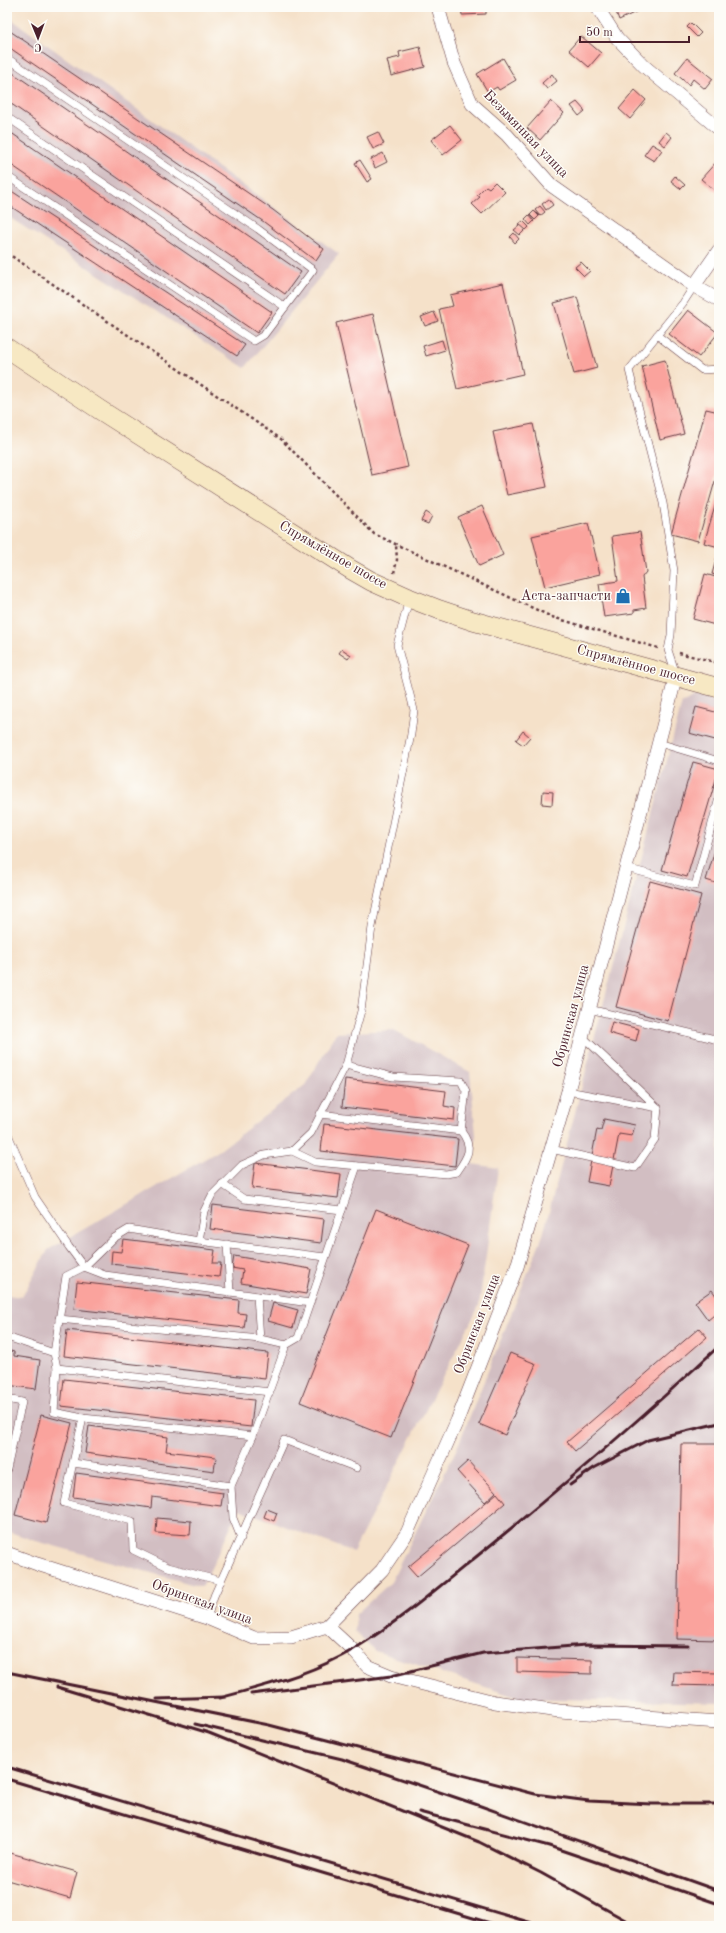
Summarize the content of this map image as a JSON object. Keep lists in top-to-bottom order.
{
  "streets": {
    "main road": ["Спрямлённое шоссе"],
    "street": ["Безымянная улица", "Обринская улица"]
  },
  "crossings": [
    ["Спрямлённое шоссе", "Обринская улица"]
  ],
  "places": {
    "shop": ["Аста-запчасти"]
  },
  "scale_bar": "50 m",
  "north": "bottom"
}
